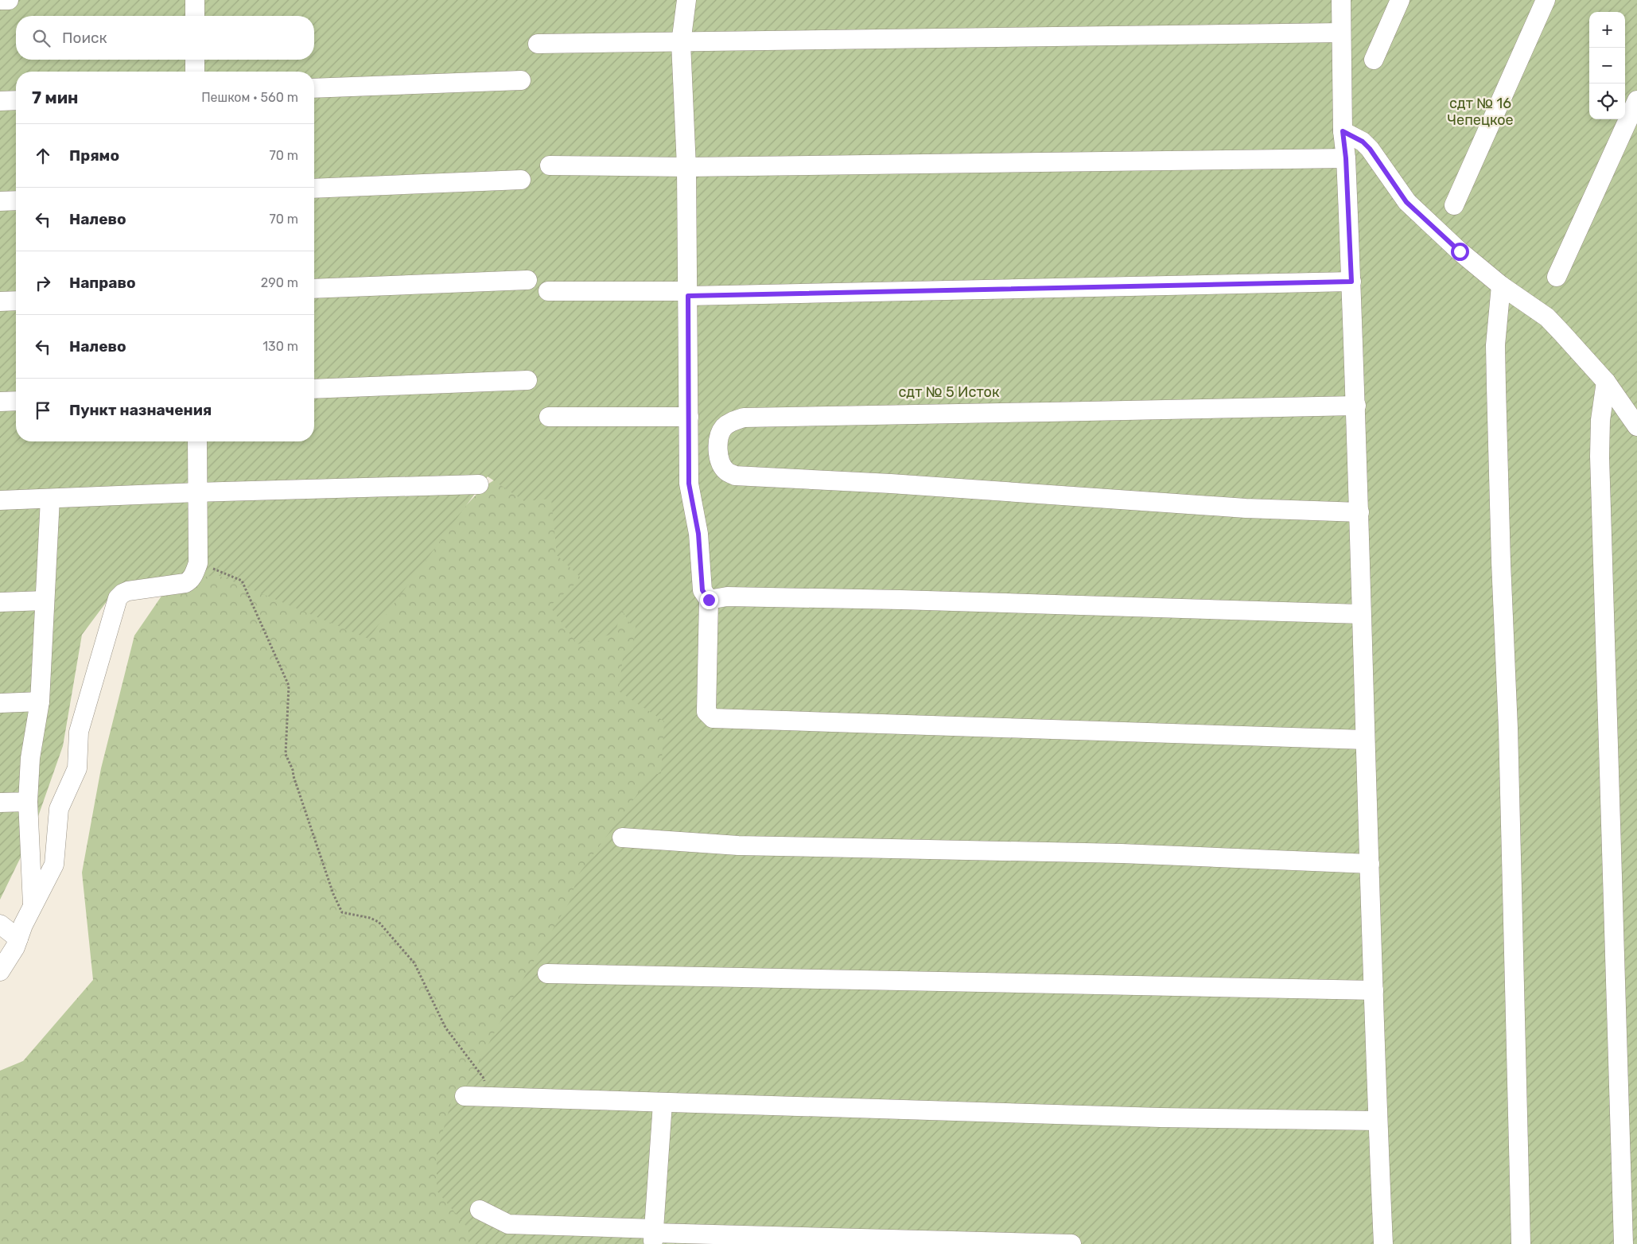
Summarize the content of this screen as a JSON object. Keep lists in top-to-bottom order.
{
  "parks": ["сдт № 16 Чепецкое", "сдт № 5 Исток"],
  "page": {
    "map_buttons": ["+", "−"],
    "search": "Поиск",
    "heading": ["7 мин", "Пешком · 560 m"],
    "list": [
      ["Прямо", "70 m"],
      ["Налево", "70 m"],
      ["Направо", "290 m"],
      ["Налево", "130 m"],
      "Пункт назначения"
    ]
  }
}
